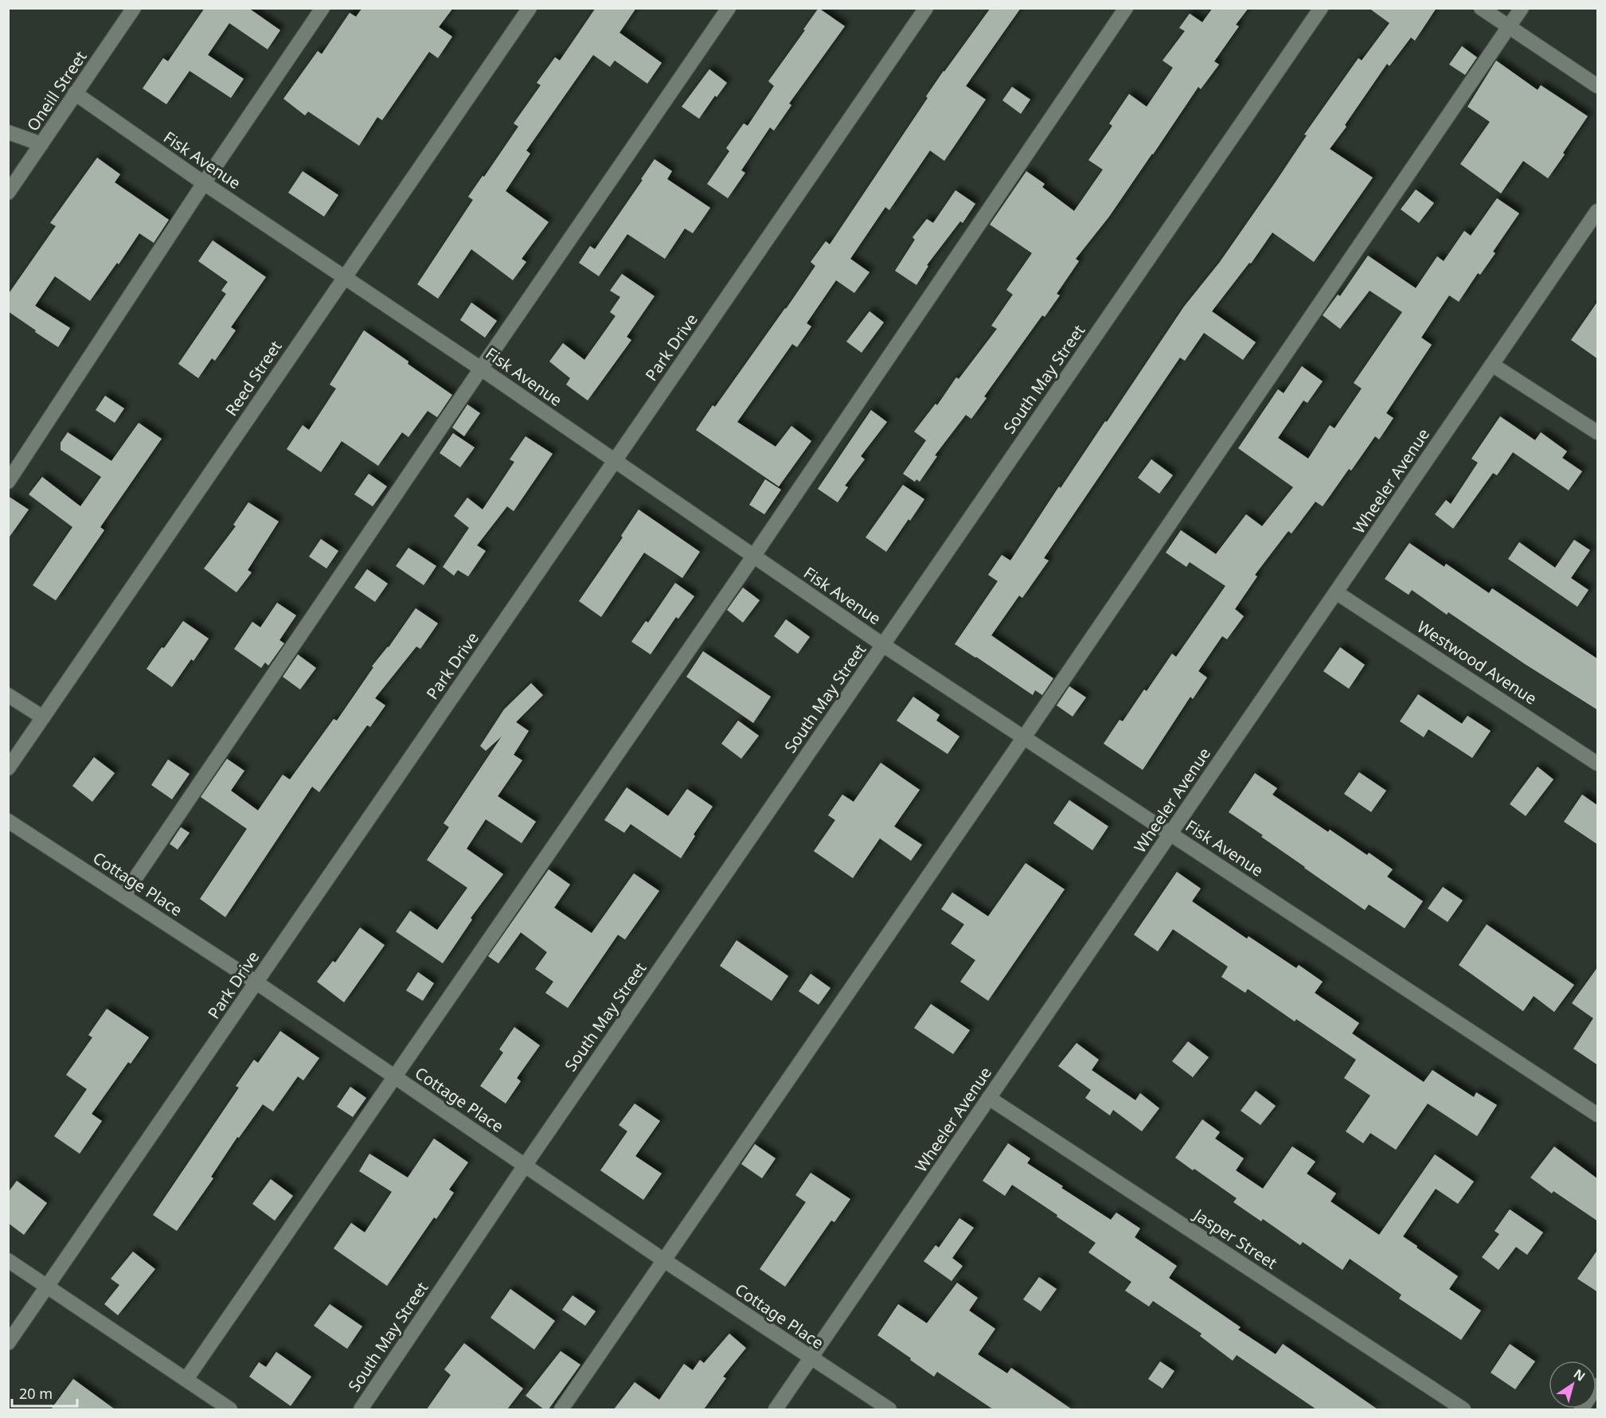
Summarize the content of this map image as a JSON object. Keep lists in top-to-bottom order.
{
  "streets": {
    "street": [
      "Oneill Street",
      "Fisk Avenue",
      "Park Drive",
      "Reed Street",
      "South May Street",
      "Wheeler Avenue",
      "Westwood Avenue",
      "Cottage Place",
      "Jasper Street"
    ]
  },
  "crossings": [
    ["Oneill Street", "Fisk Avenue"],
    ["Fisk Avenue", "Park Drive"],
    ["Fisk Avenue", "Reed Street"],
    ["Fisk Avenue", "South May Street"],
    ["Fisk Avenue", "Wheeler Avenue"],
    ["Park Drive", "Cottage Place"],
    ["South May Street", "Cottage Place"],
    ["Wheeler Avenue", "Westwood Avenue"],
    ["Wheeler Avenue", "Cottage Place"],
    ["Wheeler Avenue", "Jasper Street"]
  ],
  "scale_bar": "20 m",
  "north": "top right"
}
